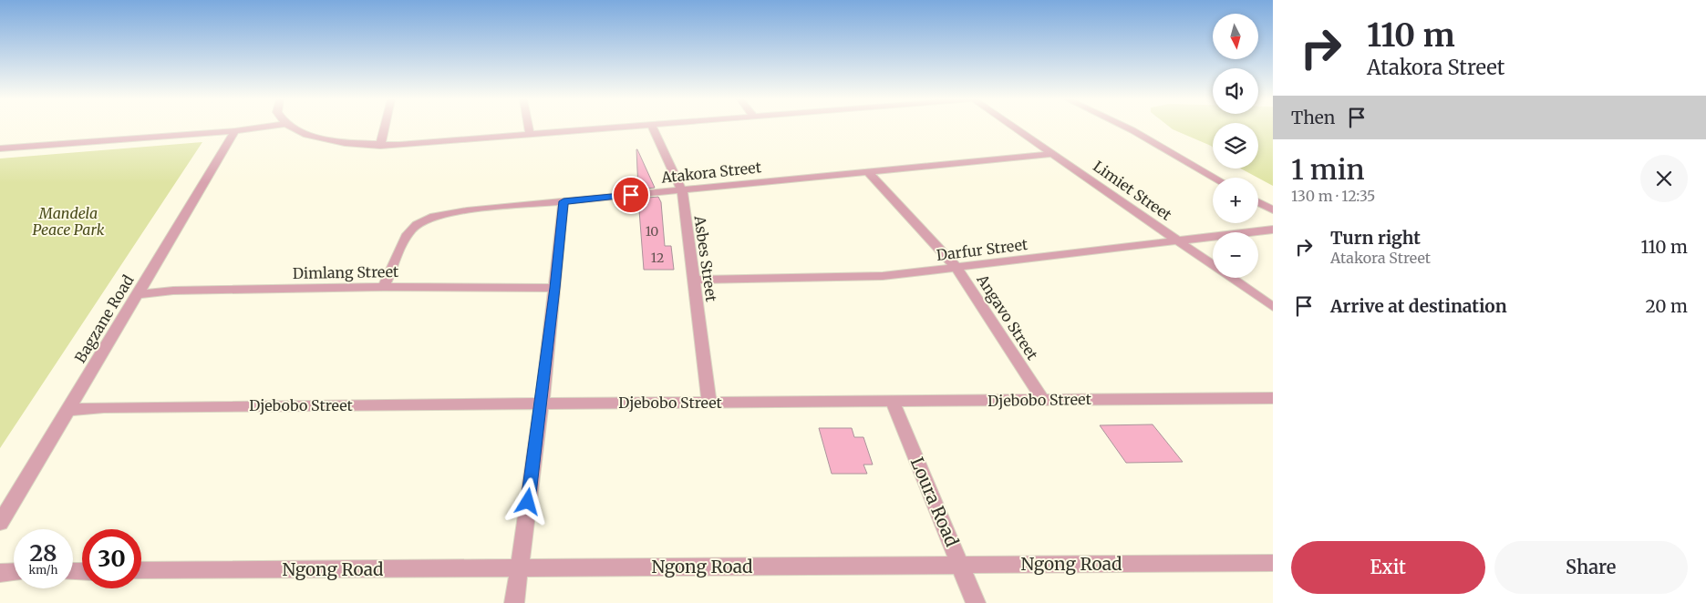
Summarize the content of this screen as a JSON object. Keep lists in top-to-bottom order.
{
  "streets": {
    "street": [
      "Atakora Street",
      "Limiet Street",
      "Darfur Street",
      "Asbes Street",
      "Dimlang Street",
      "Angavo Street",
      "Bagzane Road",
      "Djebobo Street",
      "Loura Road",
      "Ngong Road"
    ]
  },
  "crossings": [
    ["Atakora Street", "Limiet Street"],
    ["Atakora Street", "Asbes Street"],
    ["Atakora Street", "Dimlang Street"],
    ["Atakora Street", "Angavo Street"],
    ["Limiet Street", "Darfur Street"],
    ["Darfur Street", "Asbes Street"],
    ["Darfur Street", "Angavo Street"],
    ["Asbes Street", "Djebobo Street"],
    ["Dimlang Street", "Bagzane Road"],
    ["Angavo Street", "Djebobo Street"],
    ["Bagzane Road", "Djebobo Street"],
    ["Djebobo Street", "Loura Road"],
    ["Loura Road", "Ngong Road"]
  ],
  "parks": ["Mandela Peace Park"],
  "house_numbers": ["10", "12"],
  "north": "bottom",
  "page": {
    "turn": ["110 m", "Atakora Street"],
    "map_buttons": ["+", "−"],
    "then": "Then",
    "heading": ["1 min", "130 m · 12:35"],
    "list": [
      {
        "name": "Turn right",
        "note": "Atakora Street",
        "value": "110 m"
      },
      {
        "name": "Arrive at destination",
        "value": "20 m"
      }
    ],
    "speed": "28 km/h",
    "limit": "30",
    "buttons": ["Exit", "Share"]
  }
}
